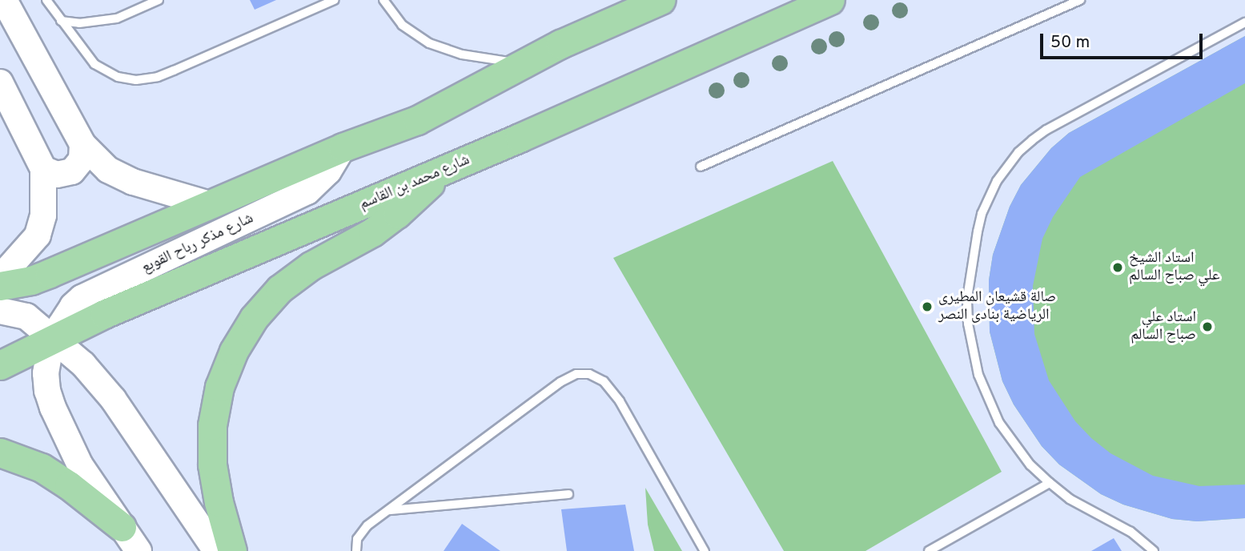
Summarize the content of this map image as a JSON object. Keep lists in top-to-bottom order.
{
  "streets": {
    "main road": ["شارع محمد بن القاسم"],
    "street": ["شارع مذكر رباح القوبع"]
  },
  "crossings": [
    ["شارع محمد بن القاسم", "شارع مذكر رباح القوبع"]
  ],
  "places": ["استاد الشيخ علي صباح السالم", "صالة قشيعان المطيرى الرياضية بنادى النصر", "استاد علي صباح السالم"],
  "scale_bar": "50 m"
}
